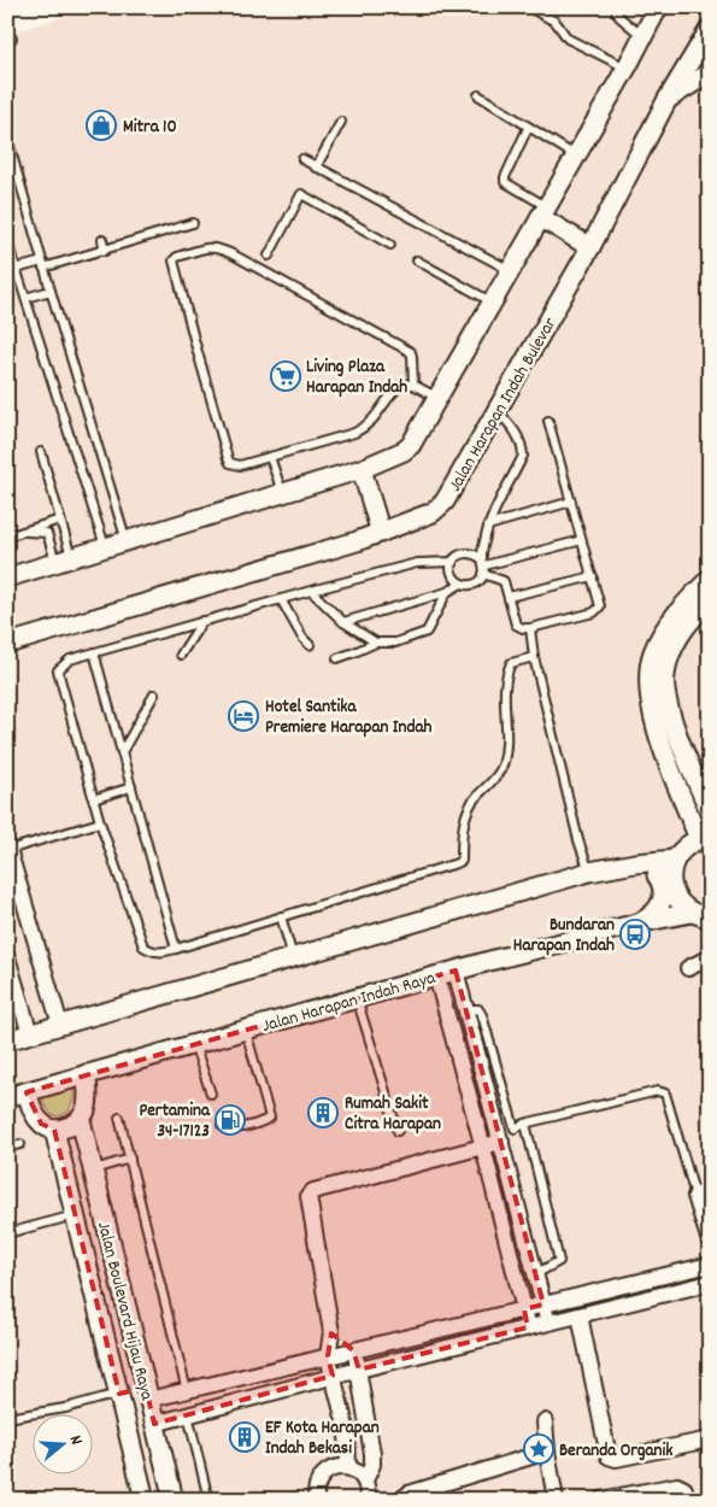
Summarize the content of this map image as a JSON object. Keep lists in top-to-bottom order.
{
  "streets": {
    "street": ["Jalan Harapan Indah Bulevar", "Jalan Harapan Indah Raya", "Jalan Boulevard Hijau Raya"]
  },
  "places": {
    "shop": ["Mitra 10"],
    "supermarket": ["Living Plaza Harapan Indah"],
    "hotel": ["Hotel Santika Premiere Harapan Indah"],
    "bus stop": ["Bundaran Harapan Indah"],
    "building": ["Rumah Sakit Citra Harapan", "EF Kota Harapan Indah Bekasi"],
    "fuel station": ["Pertamina 34-17123"],
    "place": ["Beranda Organik"]
  },
  "north": "right"
}
